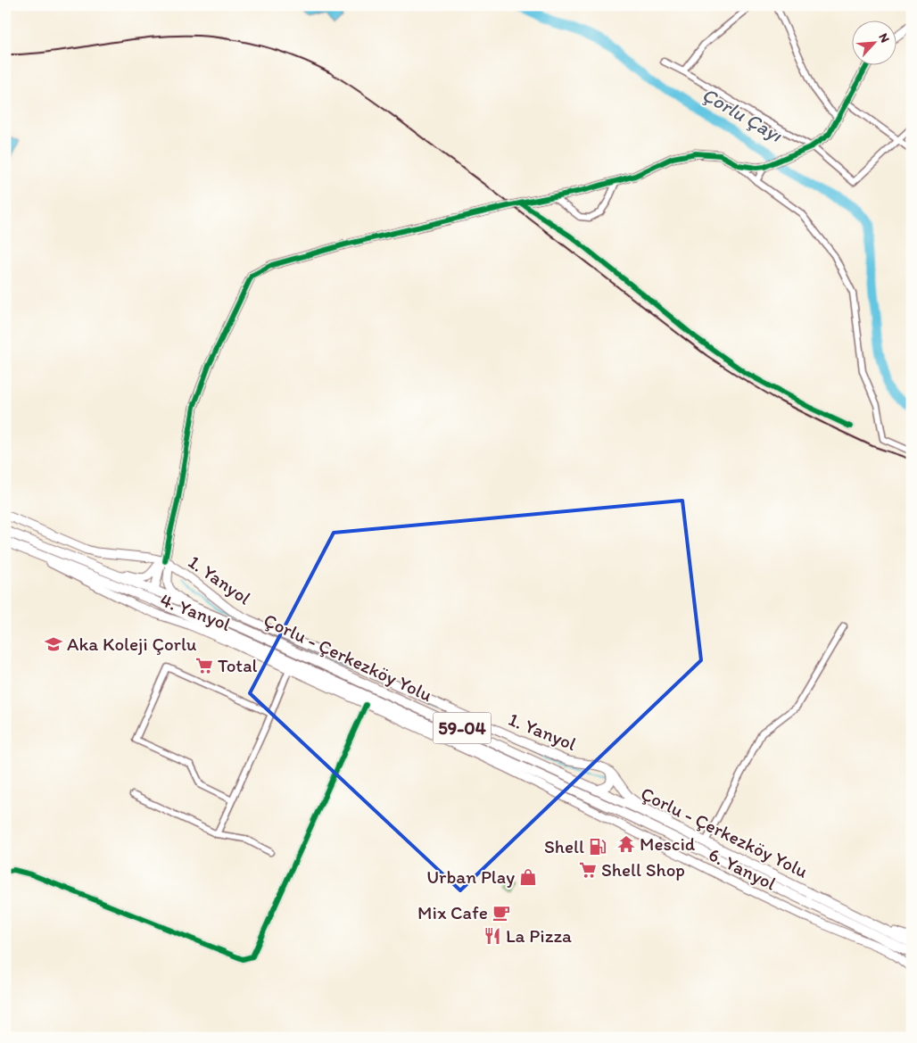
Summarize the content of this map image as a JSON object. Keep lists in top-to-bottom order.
{
  "streets": {
    "main road": [
      "1. Yanyol",
      "4. Yanyol",
      "Çorlu - Çerkezköy Yolu",
      "59-04",
      "6. Yanyol"
    ]
  },
  "crossings": [
    ["4. Yanyol", "Çorlu - Çerkezköy Yolu"],
    ["4. Yanyol", "6. Yanyol"]
  ],
  "water": ["Çorlu Çayı"],
  "places": {
    "school or university": ["Aka Koleji Çorlu"],
    "supermarket": ["Total", "Shell Shop"],
    "temple": ["Mescid"],
    "fuel station": ["Shell"],
    "shop": ["Urban Play"],
    "cafe": ["Mix Cafe"],
    "restaurant": ["La Pizza"]
  },
  "north": "top right"
}
